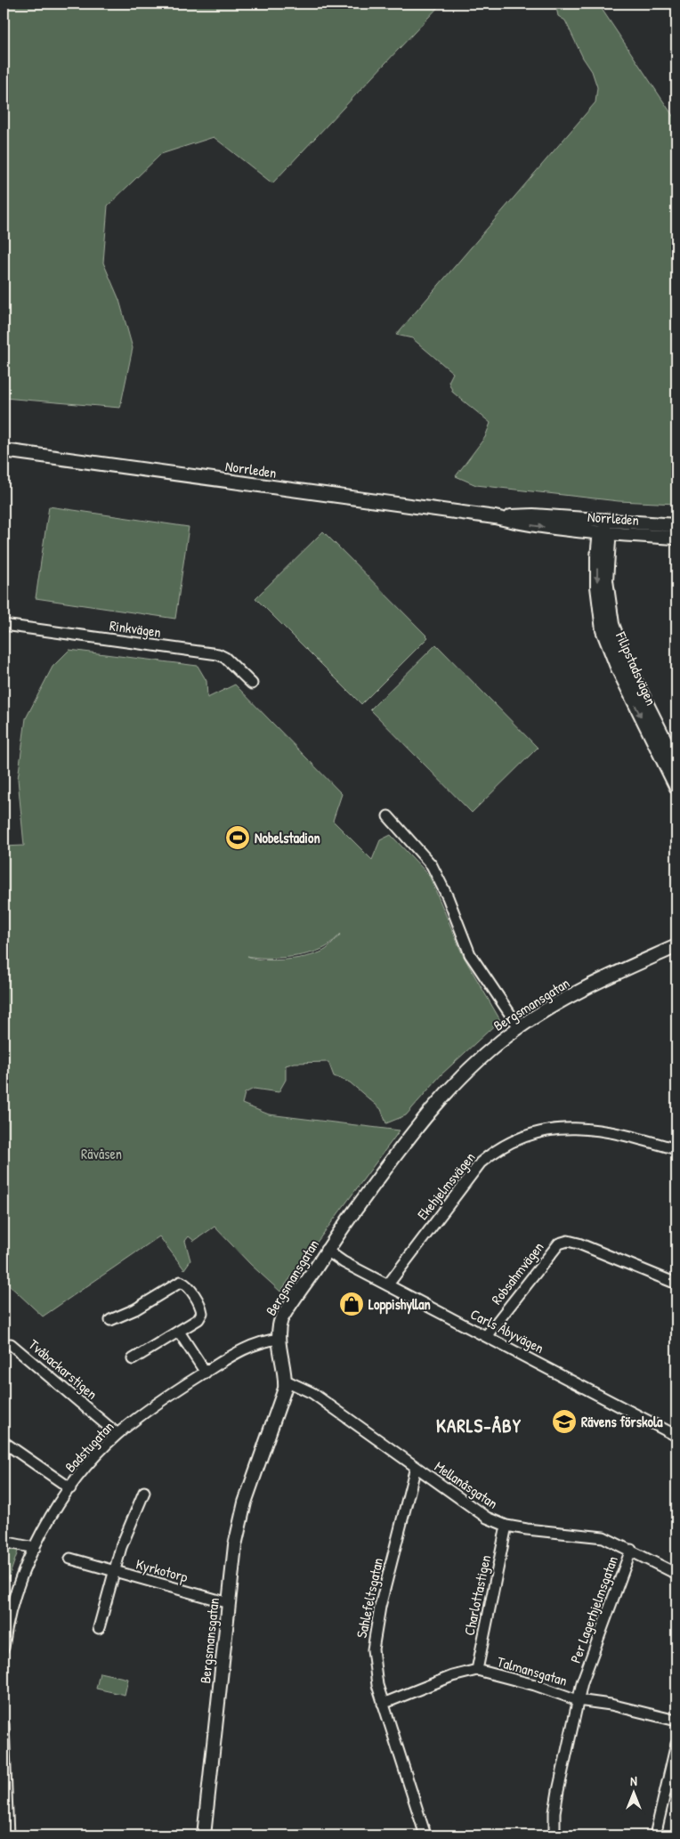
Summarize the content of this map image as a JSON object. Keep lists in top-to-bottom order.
{
  "streets": {
    "street": [
      "Norrleden",
      "Rinkvägen",
      "Filipstadsvägen",
      "Bergsmansgatan",
      "Ekehjelmsvägen",
      "Robsahmvägen",
      "Carls Åbyvägen",
      "Tvåbackarstigen",
      "Badstugatan",
      "Mellanåsgatan",
      "Kyrkotorp",
      "Charlottastigen",
      "Sahlefeltsgatan",
      "Per Lagerhjelmsgatan",
      "Talmansgatan"
    ]
  },
  "crossings": [
    ["Norrleden", "Filipstadsvägen"],
    ["Bergsmansgatan", "Carls Åbyvägen"],
    ["Bergsmansgatan", "Badstugatan"],
    ["Bergsmansgatan", "Mellanåsgatan"],
    ["Bergsmansgatan", "Kyrkotorp"],
    ["Ekehjelmsvägen", "Carls Åbyvägen"],
    ["Robsahmvägen", "Carls Åbyvägen"],
    ["Tvåbackarstigen", "Badstugatan"],
    ["Mellanåsgatan", "Charlottastigen"],
    ["Mellanåsgatan", "Sahlefeltsgatan"],
    ["Mellanåsgatan", "Per Lagerhjelmsgatan"],
    ["Charlottastigen", "Talmansgatan"],
    ["Sahlefeltsgatan", "Talmansgatan"],
    ["Per Lagerhjelmsgatan", "Talmansgatan"]
  ],
  "districts": ["KARLS-ÅBY"],
  "parks": ["Rävåsen"],
  "places": {
    "sports": ["Nobelstadion"],
    "shop": ["Loppishyllan"],
    "school or university": ["Rävens förskola"]
  },
  "north": "top"
}
